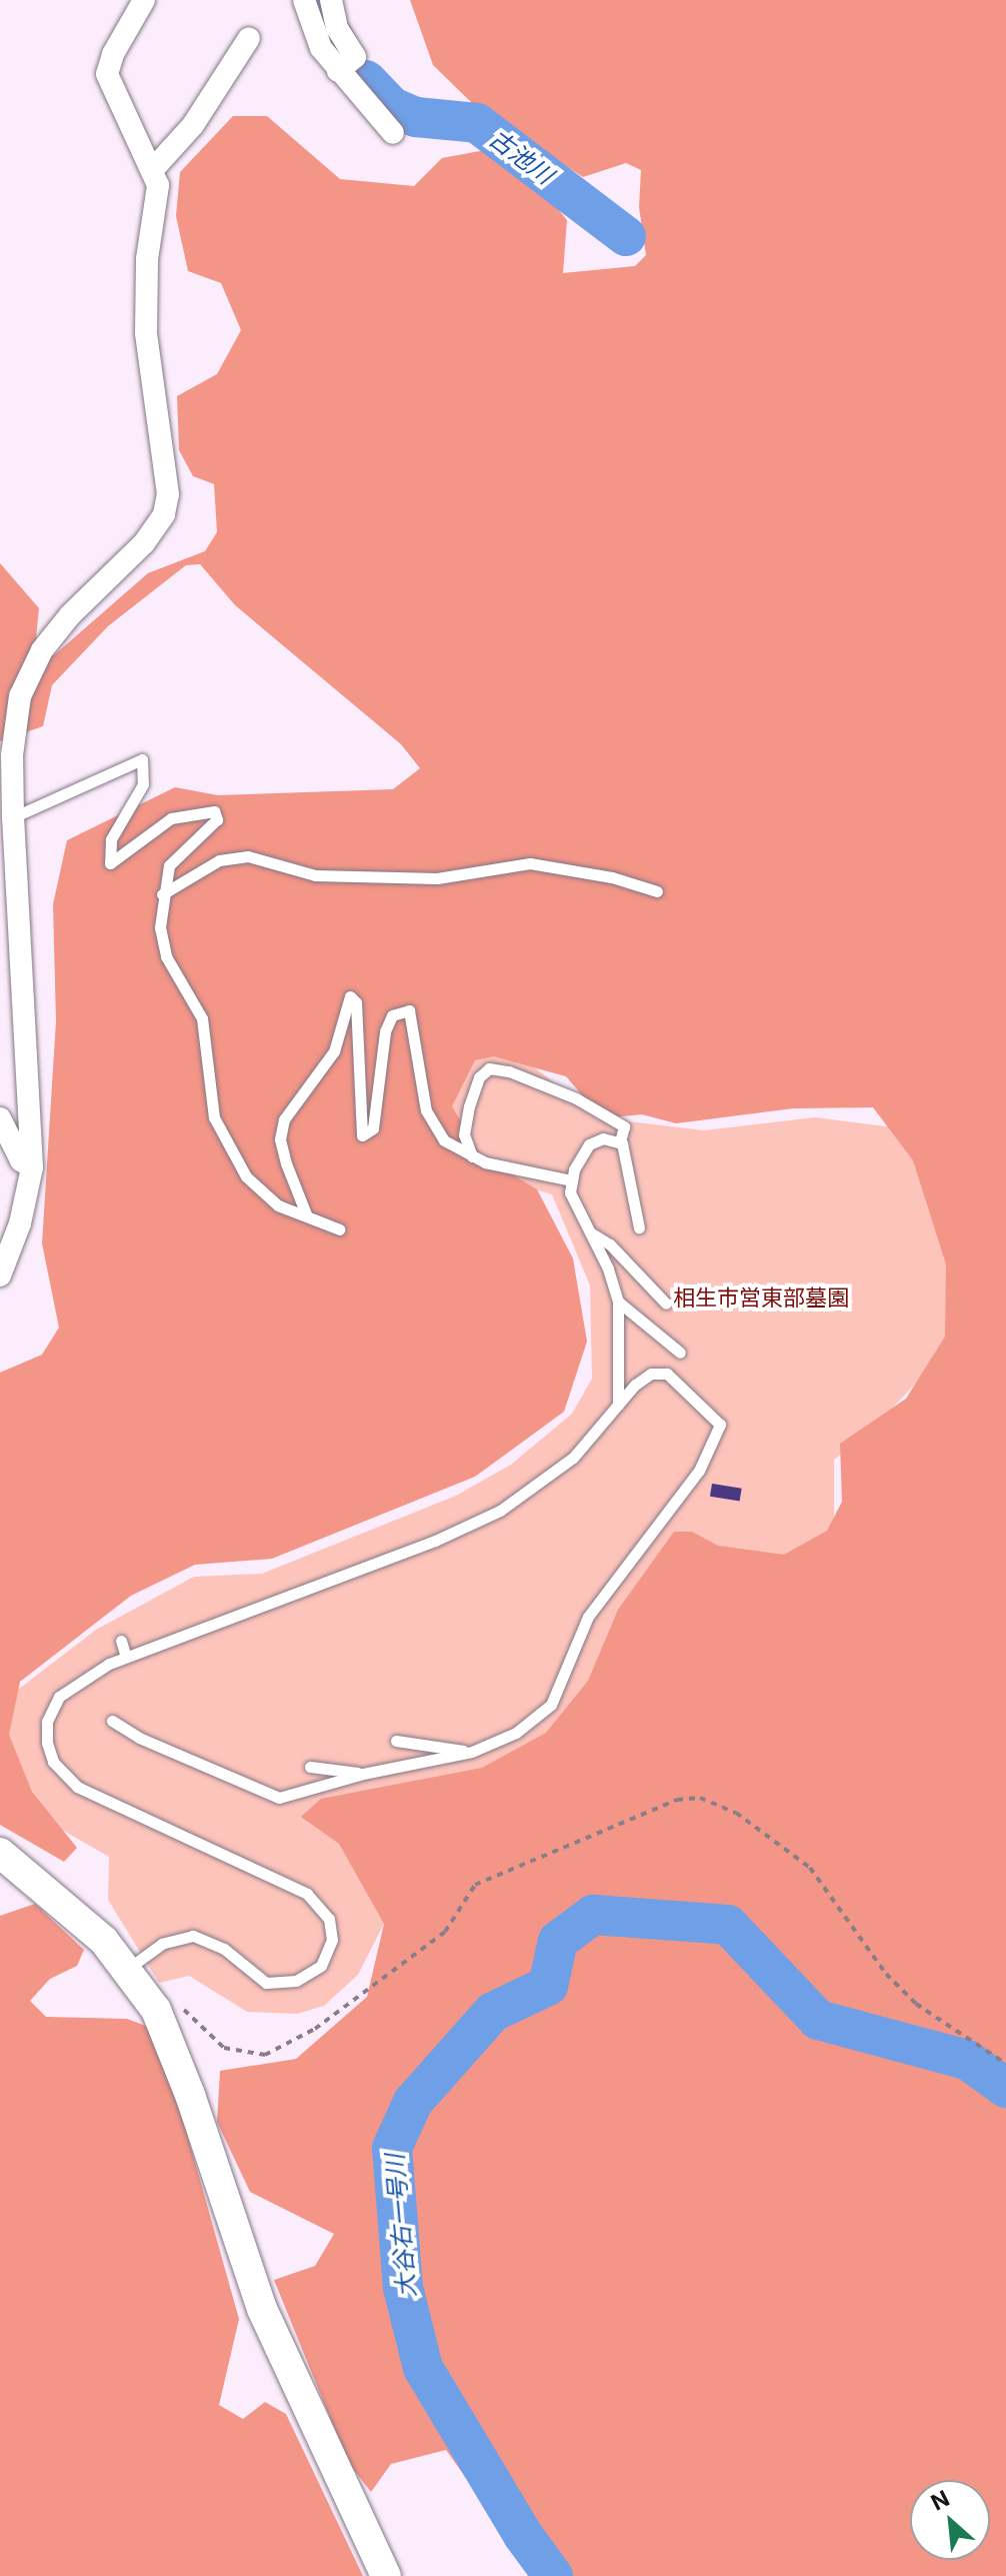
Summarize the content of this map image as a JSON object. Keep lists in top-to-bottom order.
{
  "water": ["古池川", "大谷右一号川"],
  "parks": ["相生市営東部墓園"],
  "north": "top left"
}
